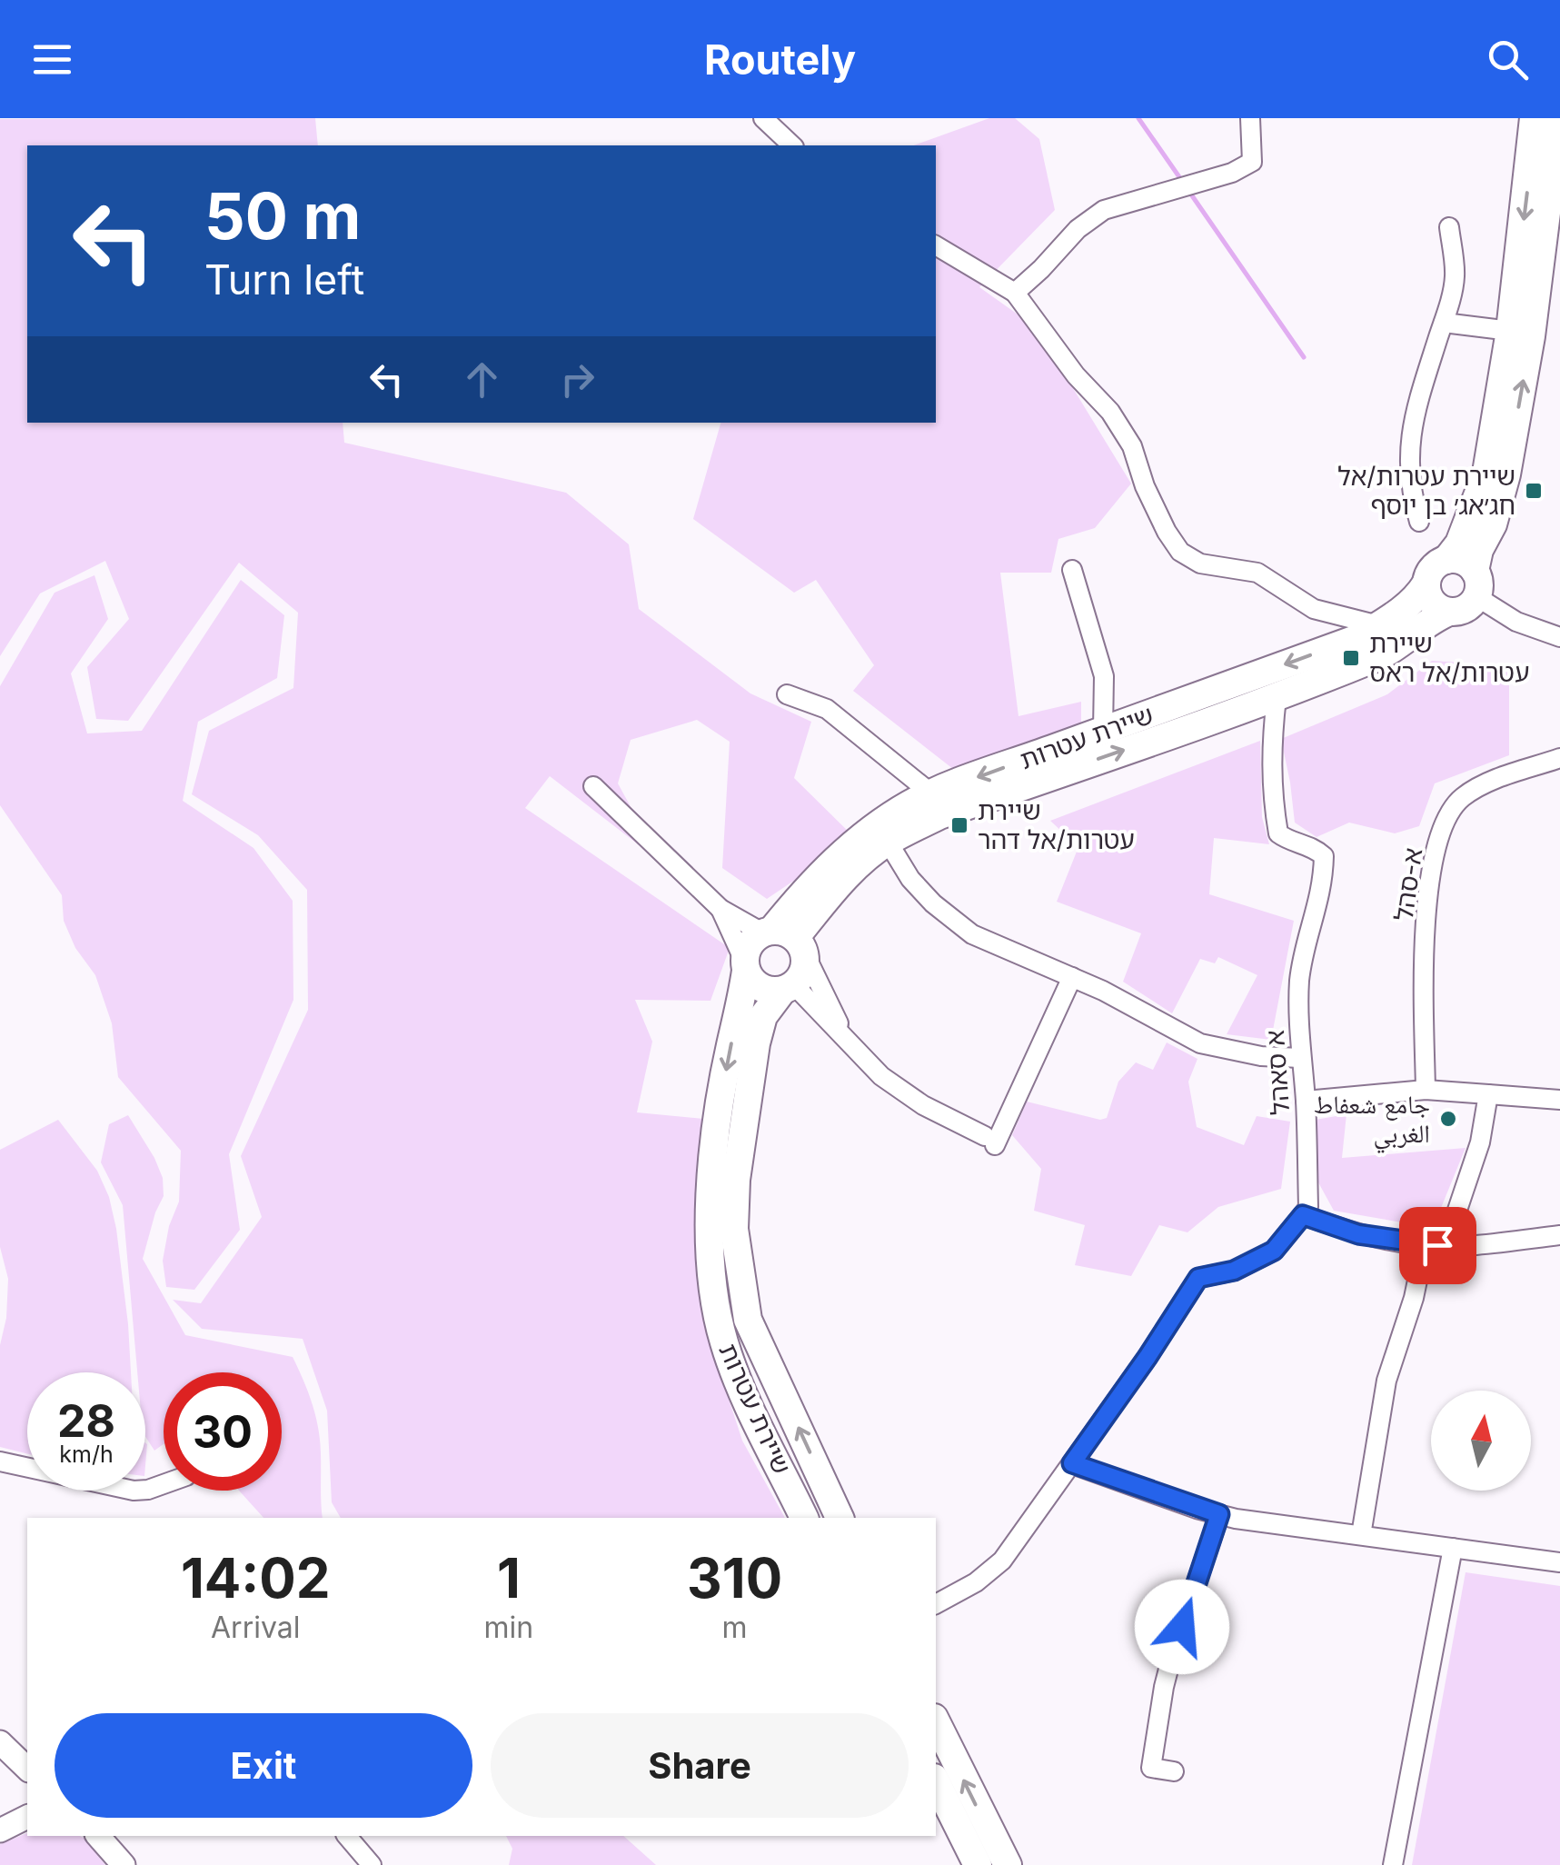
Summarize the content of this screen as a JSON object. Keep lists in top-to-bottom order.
{
  "streets": {
    "main road": ["שיירת עטרות"],
    "street": ["א-סהל", "א סאהל"]
  },
  "crossings": [
    ["שיירת עטרות", "א סאהל"]
  ],
  "places": {
    "transit": ["שיירת עטרות/אל חג׳אג׳ בן יוסף", "שיירת עטרות/אל ראס", "שיירת עטרות/אל דהר"],
    "other": ["جامع شعفاط الغربي"]
  },
  "north": "top",
  "page": {
    "header": "Routely",
    "turn": ["50 m", "Turn left"],
    "speed": "28 km/h",
    "limit": "30",
    "eta": [
      "14:02",
      "Arrival",
      "1",
      "min",
      "310",
      "m"
    ],
    "buttons": ["Exit", "Share"]
  }
}
